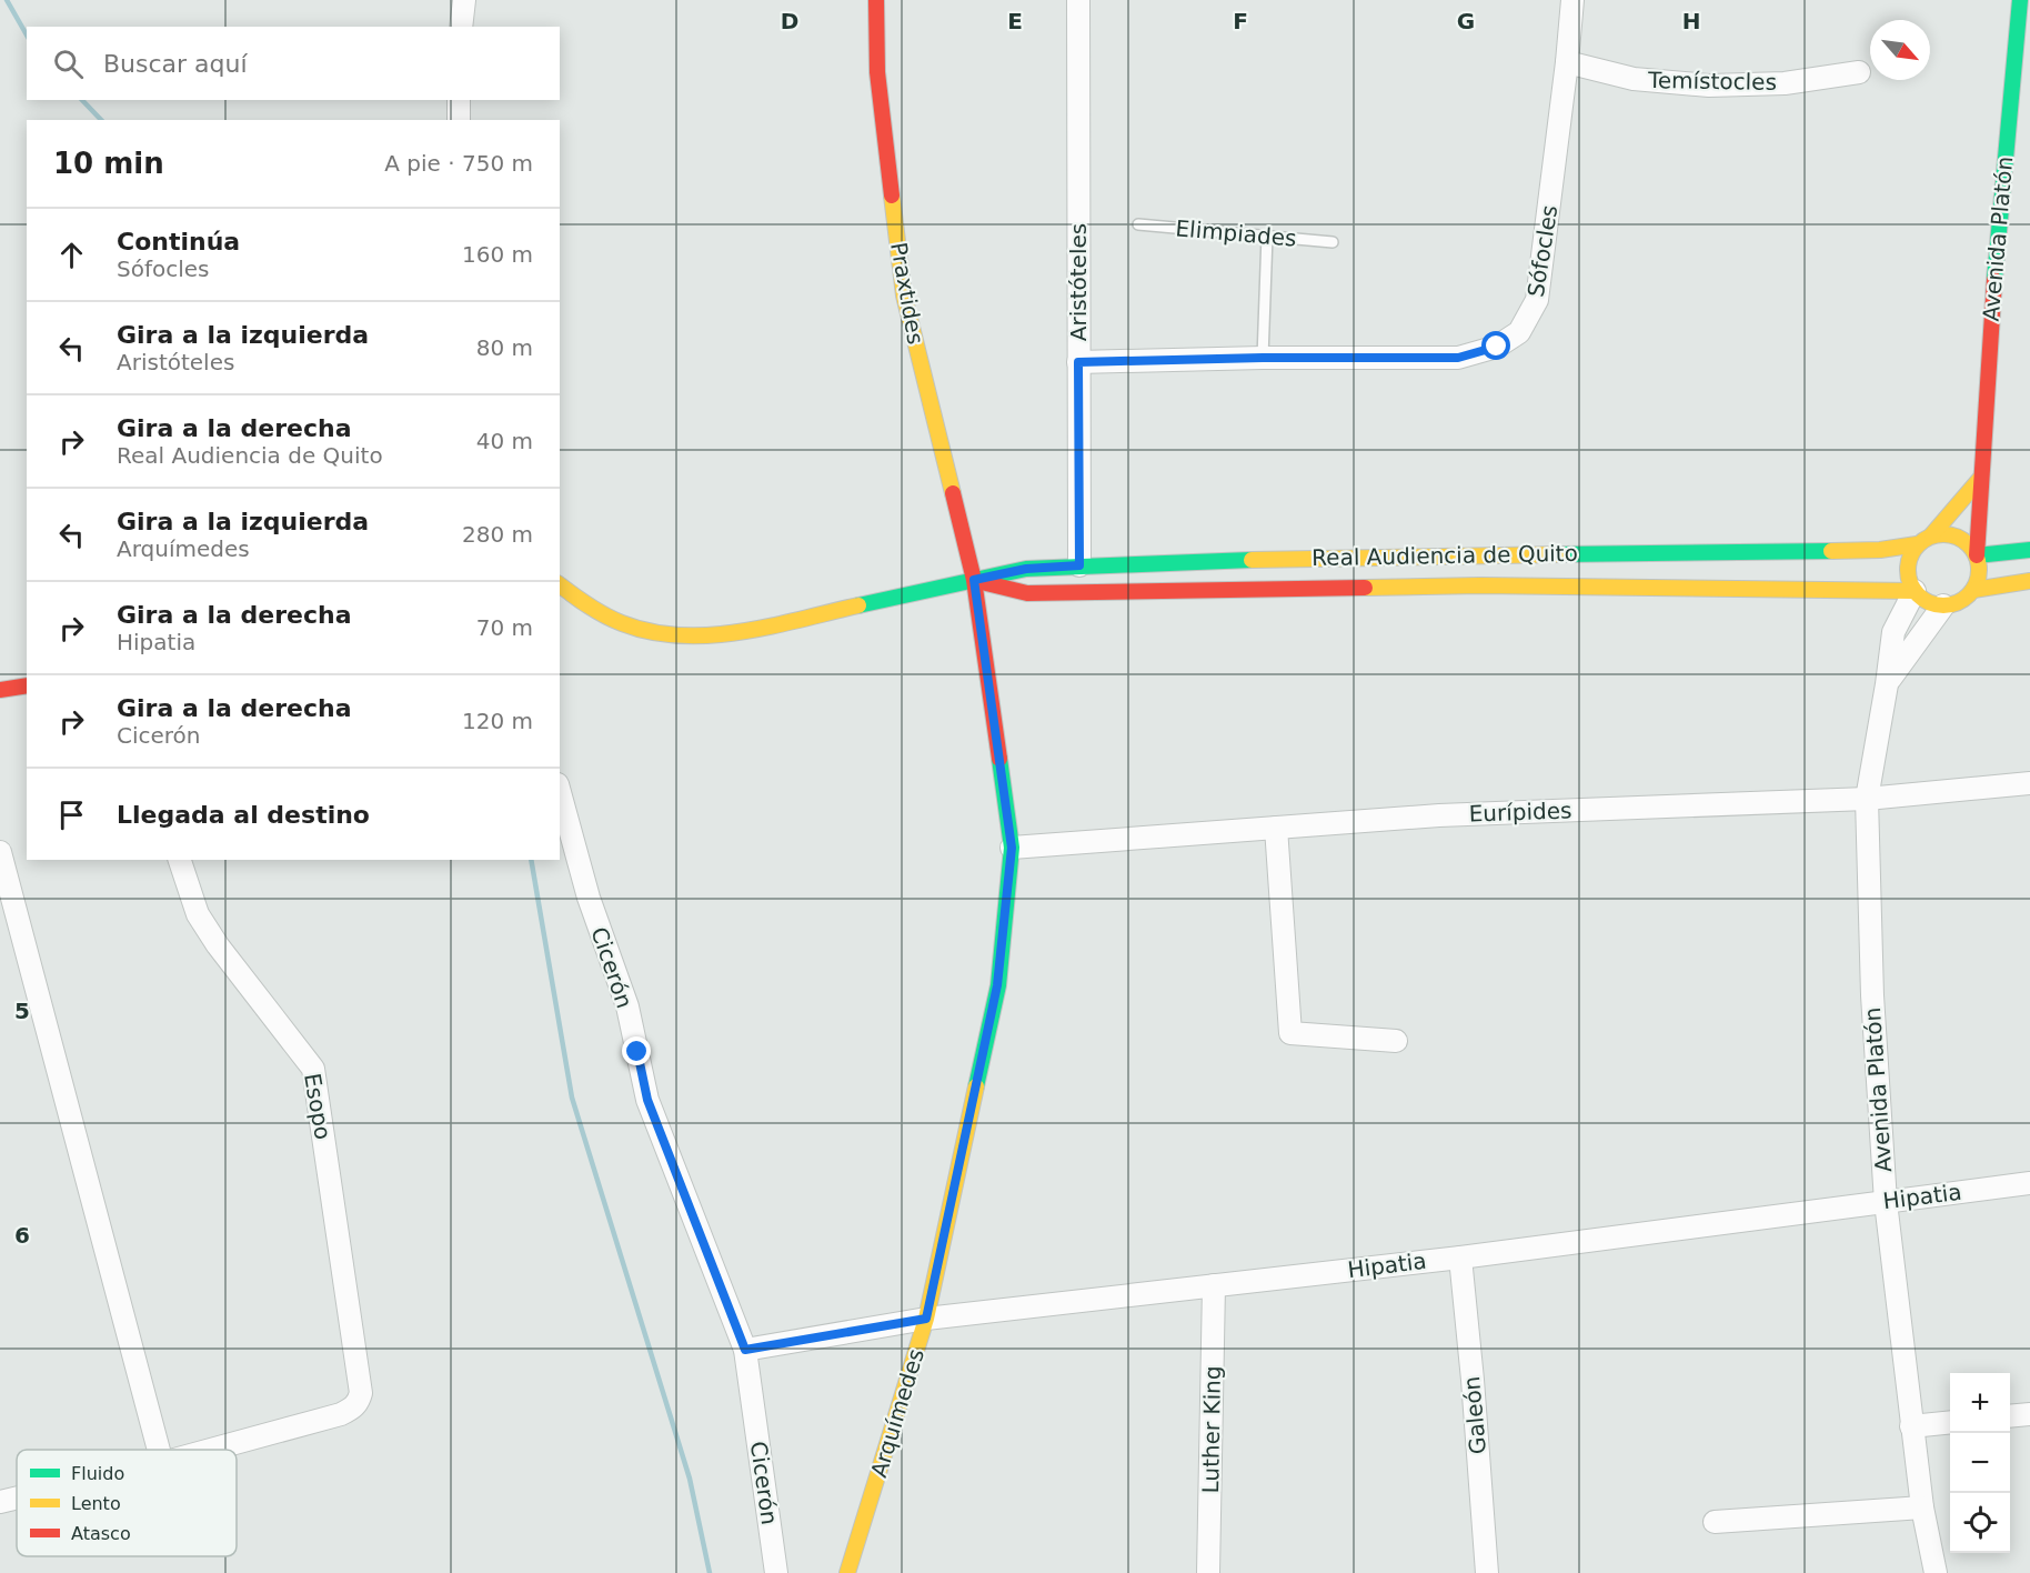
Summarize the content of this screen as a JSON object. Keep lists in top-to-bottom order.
{
  "streets": {
    "main road": [
      "Avenida Platón",
      "Praxtides",
      "Real Audiencia de Quito",
      "Arquímedes"
    ],
    "street": [
      "Temístocles",
      "Sófocles",
      "Aristóteles",
      "Eurípides",
      "Cicerón",
      "Esopo",
      "Hipatia",
      "Galeón",
      "Luther King"
    ],
    "lane": ["Elimpiades"]
  },
  "crossings": [
    ["Temístocles", "Sófocles"],
    ["Avenida Platón", "Real Audiencia de Quito"],
    ["Avenida Platón", "Eurípides"],
    ["Avenida Platón", "Hipatia"],
    ["Sófocles", "Aristóteles"],
    ["Aristóteles", "Real Audiencia de Quito"],
    ["Praxtides", "Real Audiencia de Quito"],
    ["Praxtides", "Arquímedes"],
    ["Real Audiencia de Quito", "Arquímedes"],
    ["Eurípides", "Arquímedes"],
    ["Cicerón", "Hipatia"],
    ["Hipatia", "Arquímedes"],
    ["Hipatia", "Galeón"],
    ["Hipatia", "Luther King"]
  ],
  "legend": ["Fluido", "Lento", "Atasco"],
  "north": "bottom right",
  "page": {
    "search": "Buscar aquí",
    "heading": ["10 min", "A pie · 750 m"],
    "list": [
      ["Continúa", "Sófocles", "160 m"],
      ["Gira a la izquierda", "Aristóteles", "80 m"],
      ["Gira a la derecha", "Real Audiencia de Quito", "40 m"],
      ["Gira a la izquierda", "Arquímedes", "280 m"],
      ["Gira a la derecha", "Hipatia", "70 m"],
      ["Gira a la derecha", "Cicerón", "120 m"],
      "Llegada al destino"
    ],
    "map_buttons": ["+", "−"]
  },
  "grid": {
    "columns": [
      "D",
      "E",
      "F",
      "G",
      "H"
    ],
    "rows": ["5", "6"]
  }
}
